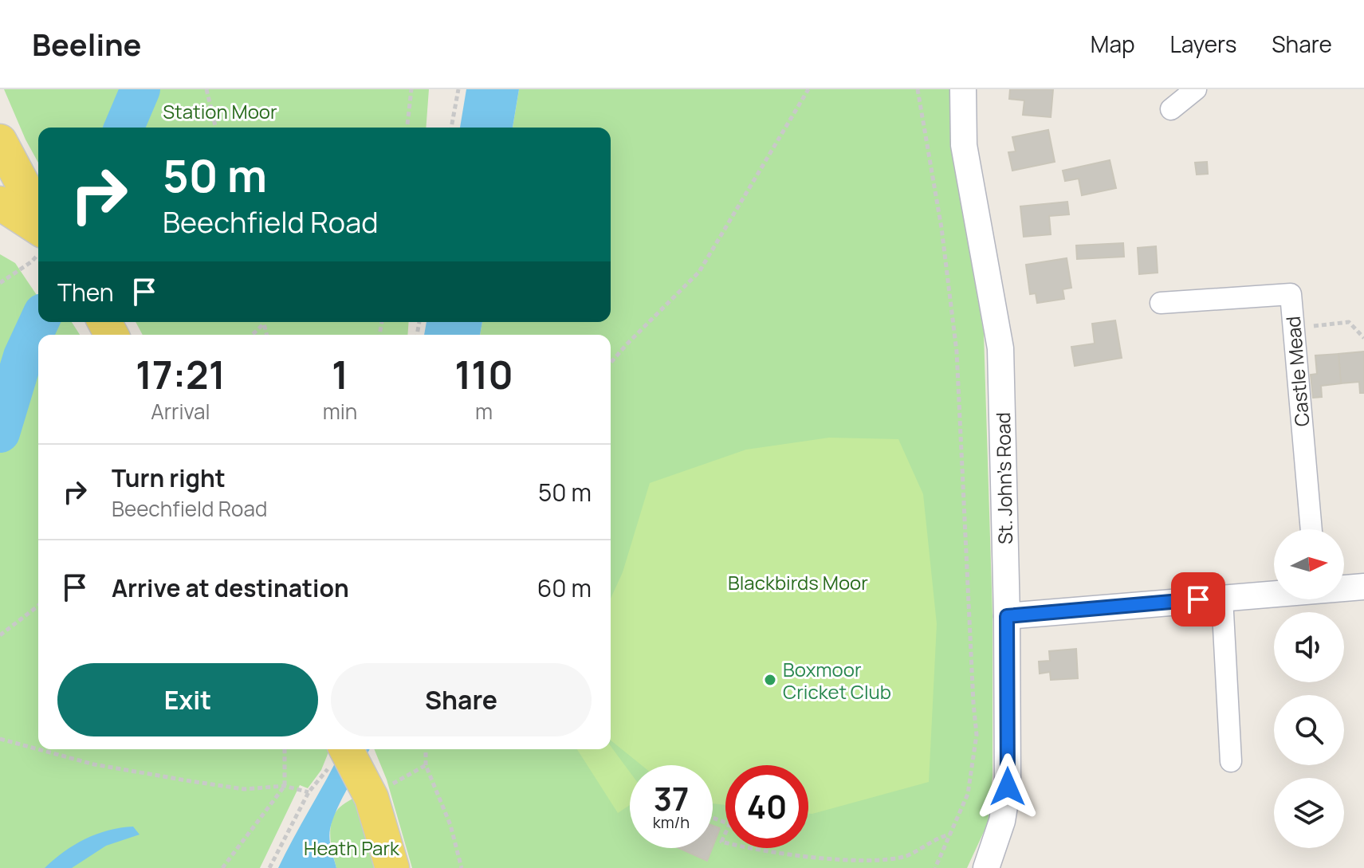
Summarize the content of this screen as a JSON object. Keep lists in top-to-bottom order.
{
  "streets": {
    "street": ["Castle Mead", "St. John's Road"]
  },
  "parks": ["Station Moor", "Blackbirds Moor", "Heath Park"],
  "places": ["Boxmoor Cricket Club"],
  "north": "right",
  "page": {
    "header": "Beeline",
    "nav": ["Map", "Layers", "Share"],
    "turn": ["50 m", "Beechfield Road"],
    "then": "Then",
    "eta": [
      "17:21",
      "Arrival",
      "1",
      "min",
      "110",
      "m"
    ],
    "list": [
      {
        "name": "Turn right",
        "note": "Beechfield Road",
        "value": "50 m"
      },
      {
        "name": "Arrive at destination",
        "value": "60 m"
      }
    ],
    "buttons": ["Exit", "Share"],
    "speed": "37 km/h",
    "limit": "40"
  }
}
